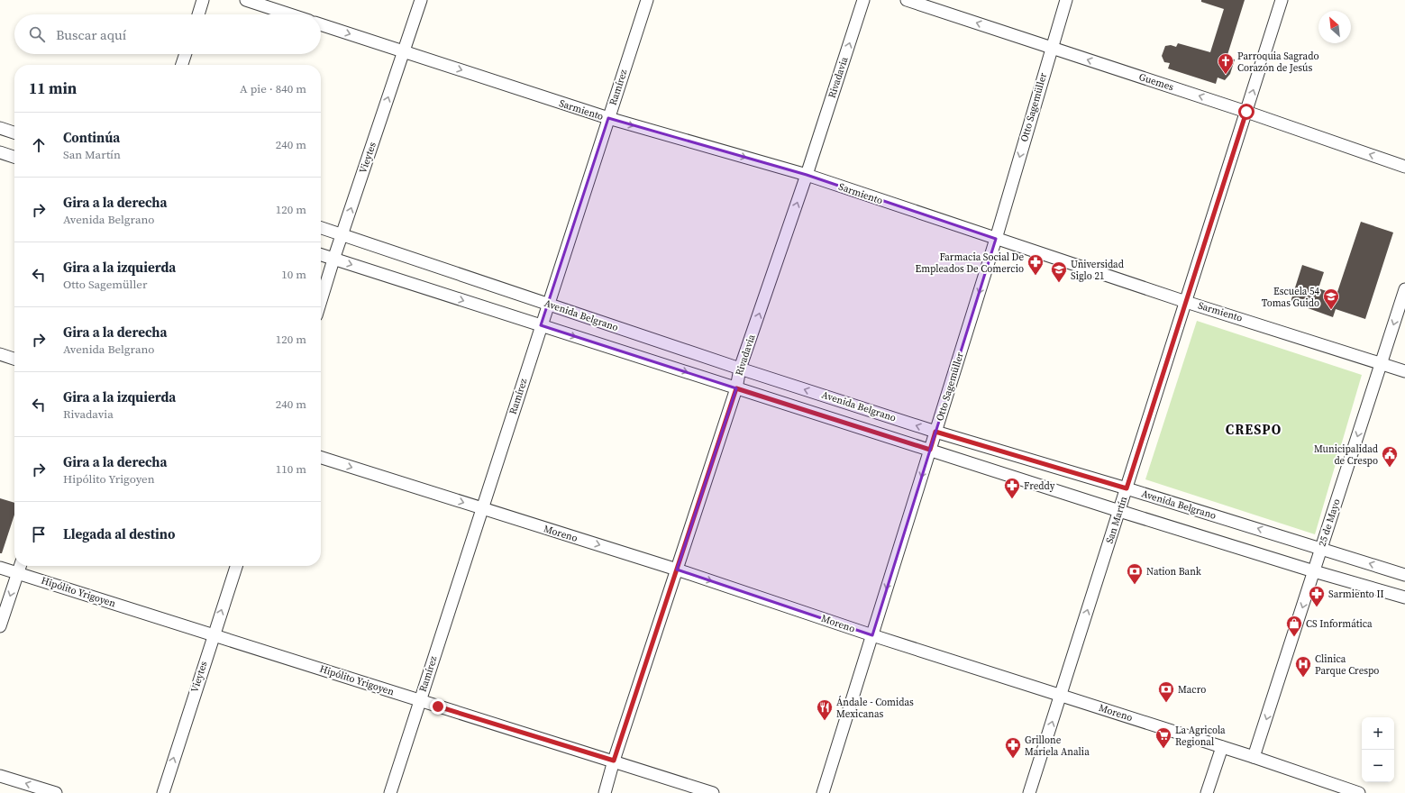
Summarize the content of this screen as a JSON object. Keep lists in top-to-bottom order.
{
  "streets": {
    "street": [
      "Rivadavia",
      "Guemes",
      "Ramírez",
      "Otto Sagemüller",
      "Sarmiento",
      "Vieytes",
      "Avenida Belgrano",
      "San Martín",
      "25 de Mayo",
      "Moreno",
      "Hipólito Yrigoyen"
    ]
  },
  "crossings": [
    ["Rivadavia", "Sarmiento"],
    ["Rivadavia", "Avenida Belgrano"],
    ["Rivadavia", "Moreno"],
    ["Rivadavia", "Hipólito Yrigoyen"],
    ["Guemes", "Otto Sagemüller"],
    ["Guemes", "San Martín"],
    ["Ramírez", "Sarmiento"],
    ["Ramírez", "Avenida Belgrano"],
    ["Ramírez", "Moreno"],
    ["Ramírez", "Hipólito Yrigoyen"],
    ["Otto Sagemüller", "Sarmiento"],
    ["Otto Sagemüller", "Avenida Belgrano"],
    ["Otto Sagemüller", "Moreno"],
    ["Sarmiento", "Vieytes"],
    ["Sarmiento", "San Martín"],
    ["Sarmiento", "25 de Mayo"],
    ["Vieytes", "Avenida Belgrano"],
    ["Vieytes", "Hipólito Yrigoyen"],
    ["Avenida Belgrano", "San Martín"],
    ["Avenida Belgrano", "25 de Mayo"],
    ["San Martín", "Moreno"],
    ["25 de Mayo", "Moreno"]
  ],
  "one_way": [
    "Rivadavia",
    "Guemes",
    "Otto Sagemüller",
    "Sarmiento",
    "Vieytes",
    "San Martín",
    "25 de Mayo",
    "Moreno"
  ],
  "districts": ["CRESPO"],
  "places": {
    "church": ["Parroquia Sagrado Corazón de Jesús"],
    "pharmacy": [
      "Farmacia Social De Empleados De Comercio",
      "Freddy",
      "Sarmiento II",
      "Grillone Mariela Analia"
    ],
    "school or university": ["Universidad Siglo 21", "Escuela 54 Tomas Guido"],
    "public building": ["Municipalidad de Crespo"],
    "bank": ["Nation Bank", "Macro"],
    "shop": ["CS Informática"],
    "hospital": ["Clinica Parque Crespo"],
    "restaurant": ["Ándale - Comidas Mexicanas"],
    "supermarket": ["La Agricola Regional"]
  },
  "north": "top left",
  "page": {
    "search": "Buscar aquí",
    "heading": ["11 min", "A pie · 840 m"],
    "list": [
      ["Continúa", "San Martín", "240 m"],
      ["Gira a la derecha", "Avenida Belgrano", "120 m"],
      ["Gira a la izquierda", "Otto Sagemüller", "10 m"],
      ["Gira a la derecha", "Avenida Belgrano", "120 m"],
      ["Gira a la izquierda", "Rivadavia", "240 m"],
      ["Gira a la derecha", "Hipólito Yrigoyen", "110 m"],
      "Llegada al destino"
    ],
    "map_buttons": ["+", "−"]
  }
}
